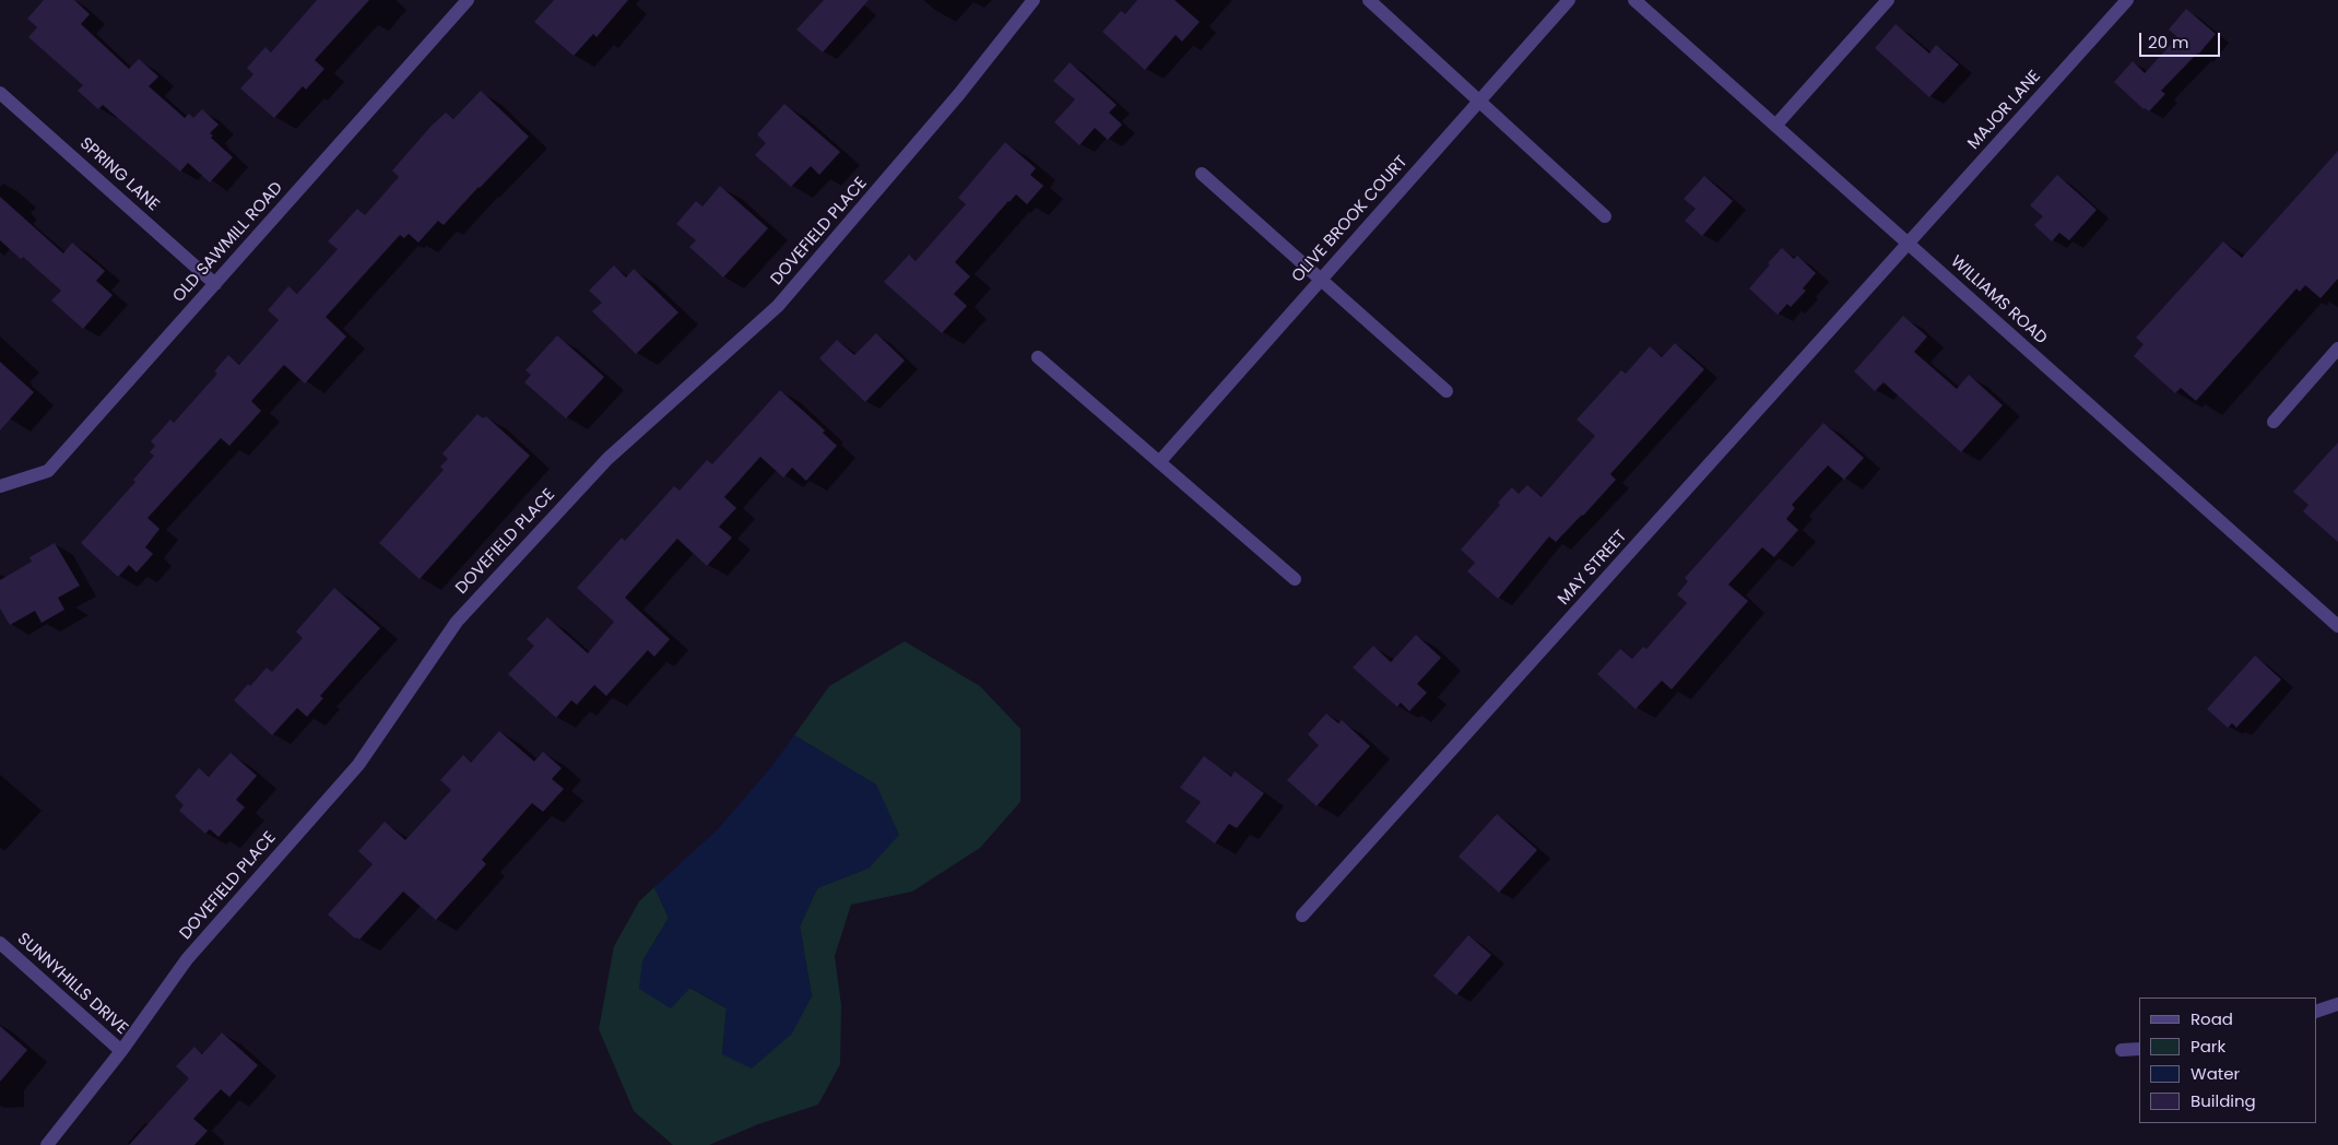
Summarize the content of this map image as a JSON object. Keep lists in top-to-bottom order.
{
  "streets": {
    "street": [
      "MAJOR LANE",
      "SPRING LANE",
      "OLIVE BROOK COURT",
      "DOVEFIELD PLACE",
      "OLD SAWMILL ROAD",
      "WILLIAMS ROAD",
      "MAY STREET",
      "SUNNYHILLS DRIVE"
    ]
  },
  "crossings": [
    ["MAJOR LANE", "WILLIAMS ROAD"],
    ["MAJOR LANE", "MAY STREET"],
    ["SPRING LANE", "OLD SAWMILL ROAD"],
    ["DOVEFIELD PLACE", "SUNNYHILLS DRIVE"],
    ["WILLIAMS ROAD", "MAY STREET"]
  ],
  "legend": [
    "Road",
    "Park",
    "Water",
    "Building"
  ],
  "scale_bar": "20 m"
}
